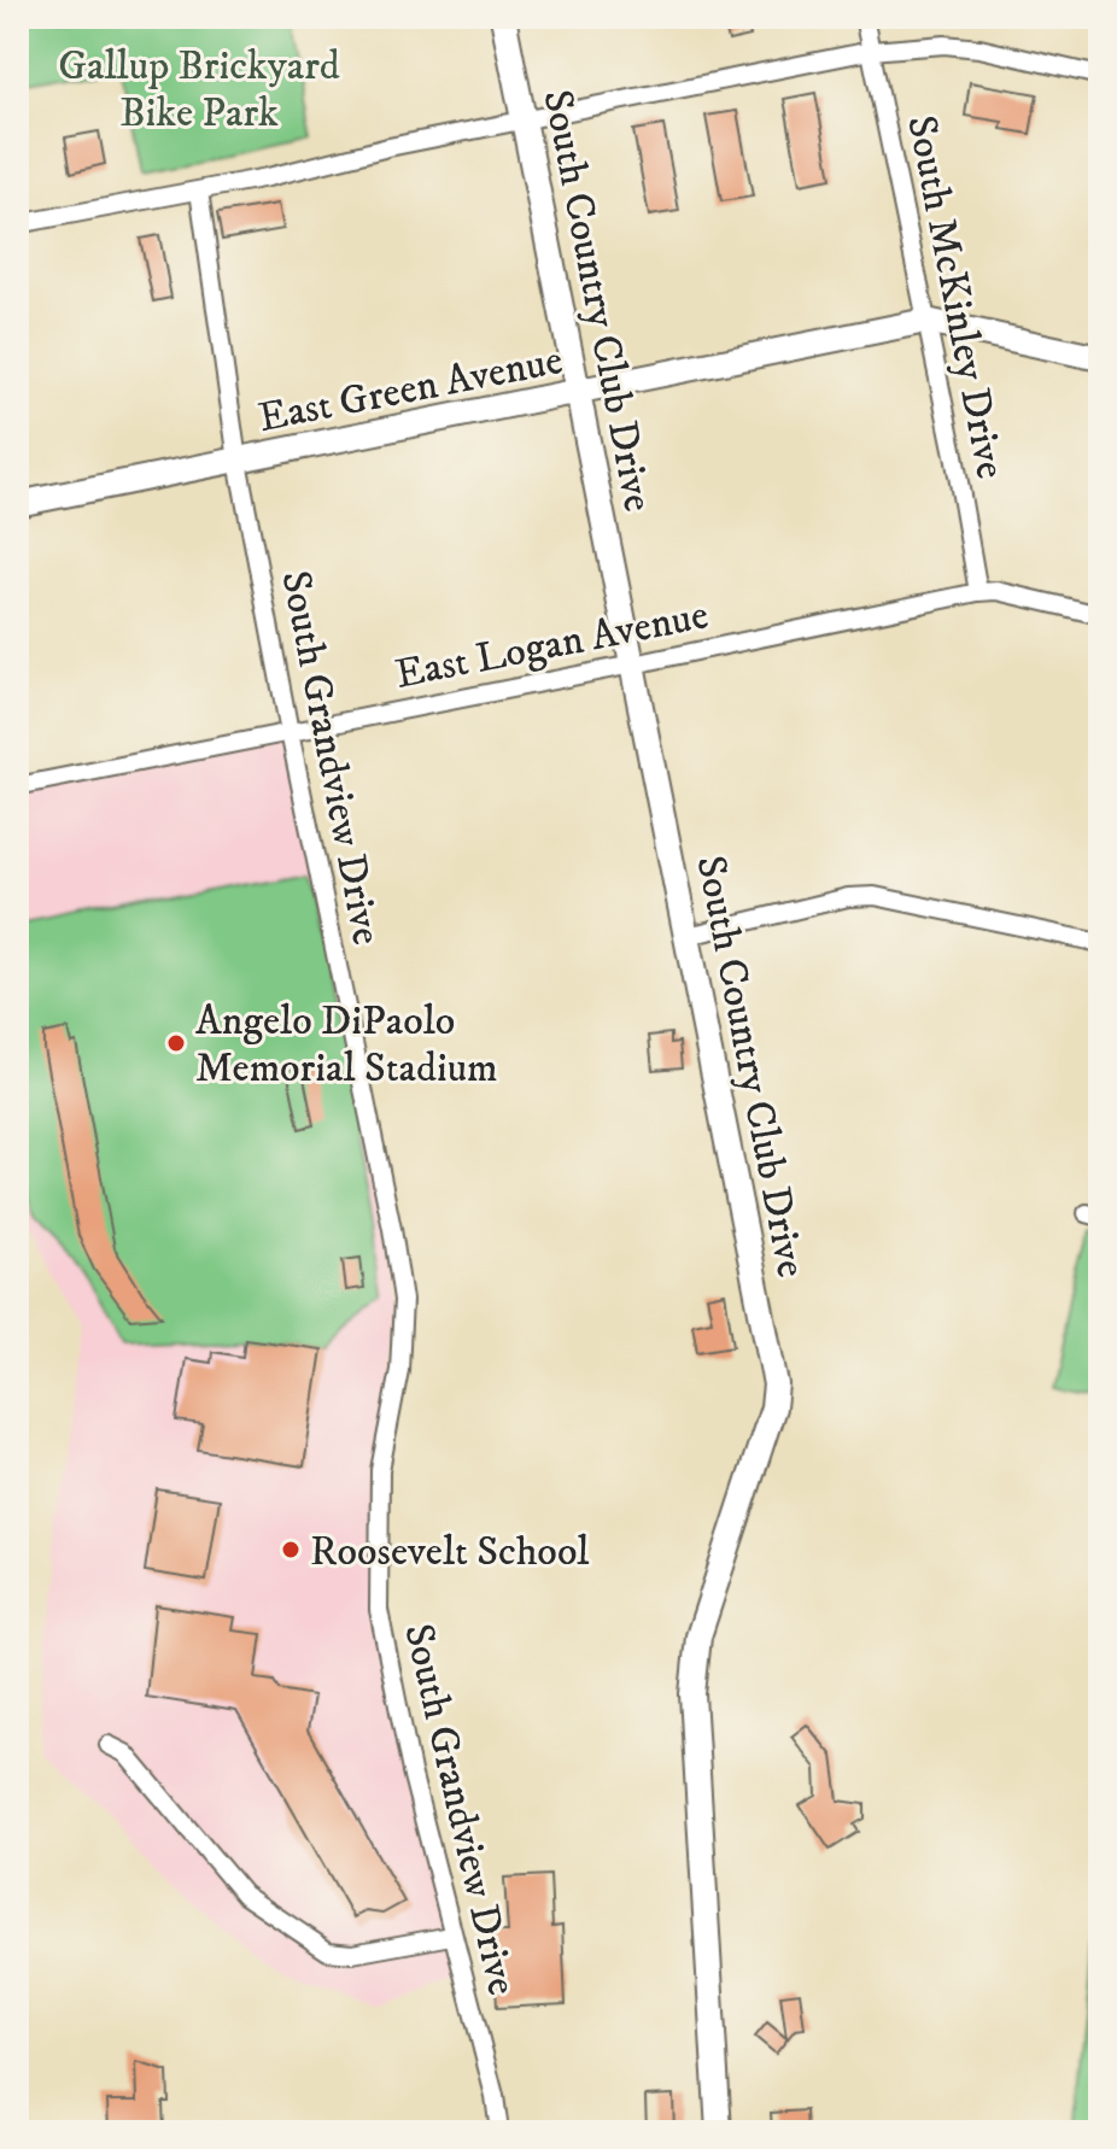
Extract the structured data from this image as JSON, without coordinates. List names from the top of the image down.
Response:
{
  "streets": {
    "main road": ["South Country Club Drive", "East Green Avenue"],
    "street": ["South McKinley Drive", "East Logan Avenue", "South Grandview Drive"]
  },
  "crossings": [
    ["South McKinley Drive", "East Green Avenue"],
    ["South McKinley Drive", "East Logan Avenue"],
    ["South Country Club Drive", "East Green Avenue"],
    ["South Country Club Drive", "East Logan Avenue"],
    ["East Green Avenue", "South Grandview Drive"],
    ["East Logan Avenue", "South Grandview Drive"]
  ],
  "parks": ["Gallup Brickyard Bike Park"],
  "places": ["Angelo DiPaolo Memorial Stadium", "Roosevelt School"]
}
